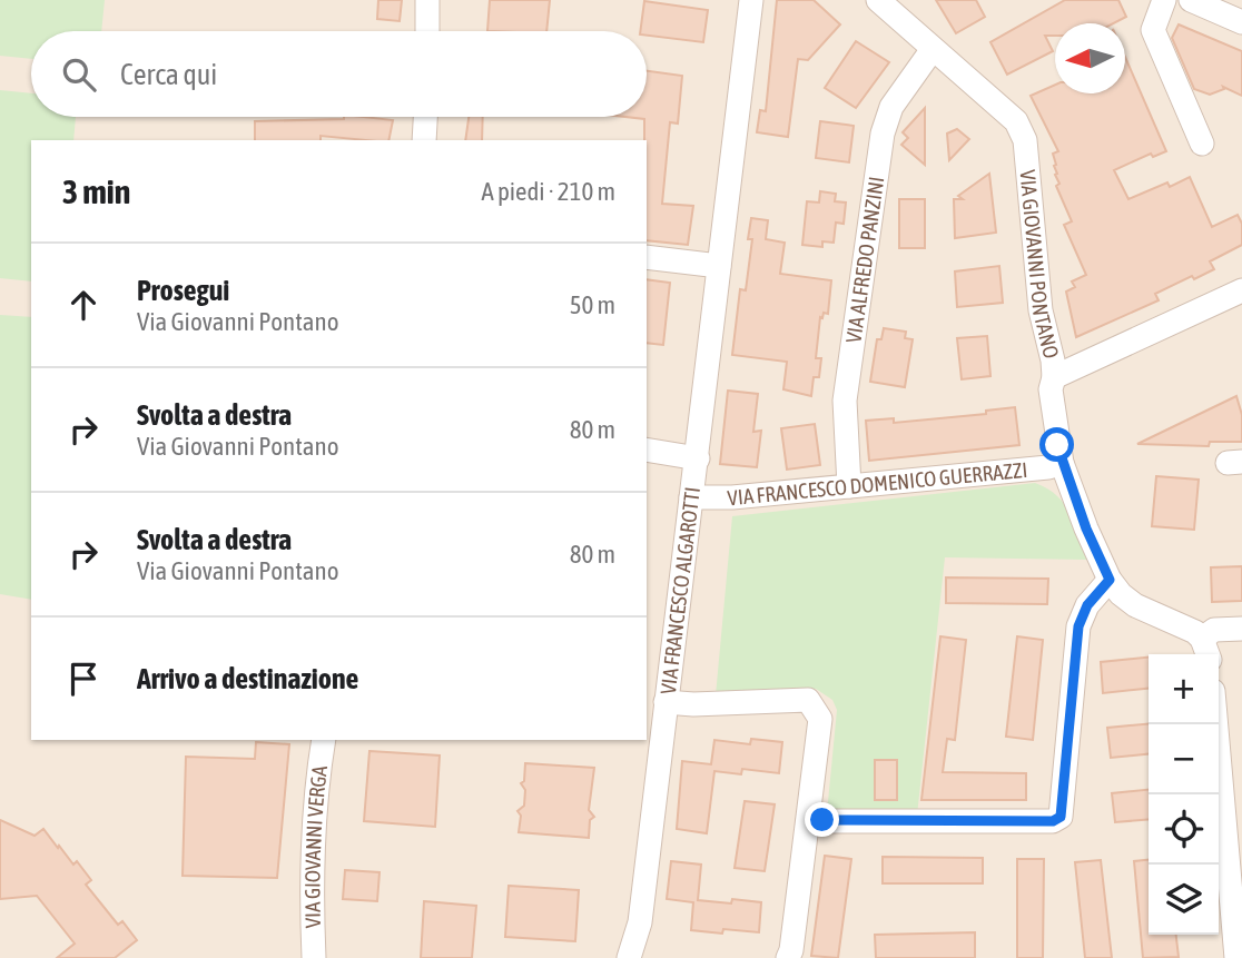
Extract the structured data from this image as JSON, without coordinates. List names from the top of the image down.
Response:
{
  "streets": {
    "street": [
      "VIA ALFREDO PANZINI",
      "VIA GIOVANNI PONTANO",
      "VIA FRANCESCO DOMENICO GUERRAZZI",
      "VIA FRANCESCO ALGAROTTI",
      "VIA GIOVANNI VERGA"
    ]
  },
  "crossings": [
    ["VIA ALFREDO PANZINI", "VIA GIOVANNI PONTANO"],
    ["VIA ALFREDO PANZINI", "VIA FRANCESCO DOMENICO GUERRAZZI"],
    ["VIA GIOVANNI PONTANO", "VIA FRANCESCO DOMENICO GUERRAZZI"],
    ["VIA FRANCESCO DOMENICO GUERRAZZI", "VIA FRANCESCO ALGAROTTI"]
  ],
  "north": "left",
  "page": {
    "search": "Cerca qui",
    "heading": ["3 min", "A piedi · 210 m"],
    "list": [
      ["Prosegui", "Via Giovanni Pontano", "50 m"],
      ["Svolta a destra", "Via Giovanni Pontano", "80 m"],
      ["Svolta a destra", "Via Giovanni Pontano", "80 m"],
      "Arrivo a destinazione"
    ],
    "map_buttons": ["+", "−"]
  }
}
